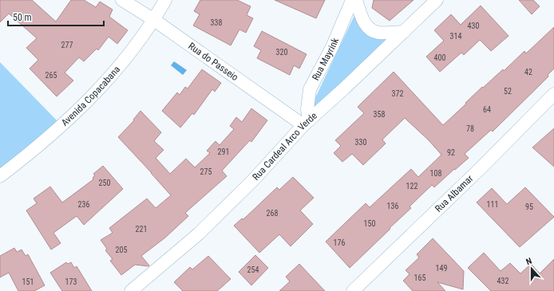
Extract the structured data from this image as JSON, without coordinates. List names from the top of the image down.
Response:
{
  "streets": {
    "street": [
      "Rua Mayrink",
      "Rua do Passeio",
      "Avenida Copacabana",
      "Rua Cardeal Arco Verde",
      "Rua Albamar"
    ]
  },
  "crossings": [
    ["Rua Mayrink", "Rua do Passeio"],
    ["Rua Mayrink", "Rua Cardeal Arco Verde"],
    ["Rua do Passeio", "Avenida Copacabana"],
    ["Rua do Passeio", "Rua Cardeal Arco Verde"]
  ],
  "house_numbers": [
    "338",
    "430",
    "314",
    "277",
    "320",
    "400",
    "42",
    "265",
    "52",
    "372",
    "64",
    "358",
    "78",
    "330",
    "291",
    "92",
    "275",
    "108",
    "250",
    "122",
    "236",
    "111",
    "136",
    "95",
    "268",
    "150",
    "221",
    "176",
    "205",
    "149",
    "254",
    "165",
    "432",
    "151",
    "173"
  ],
  "scale_bar": "50 m",
  "north": "top"
}
